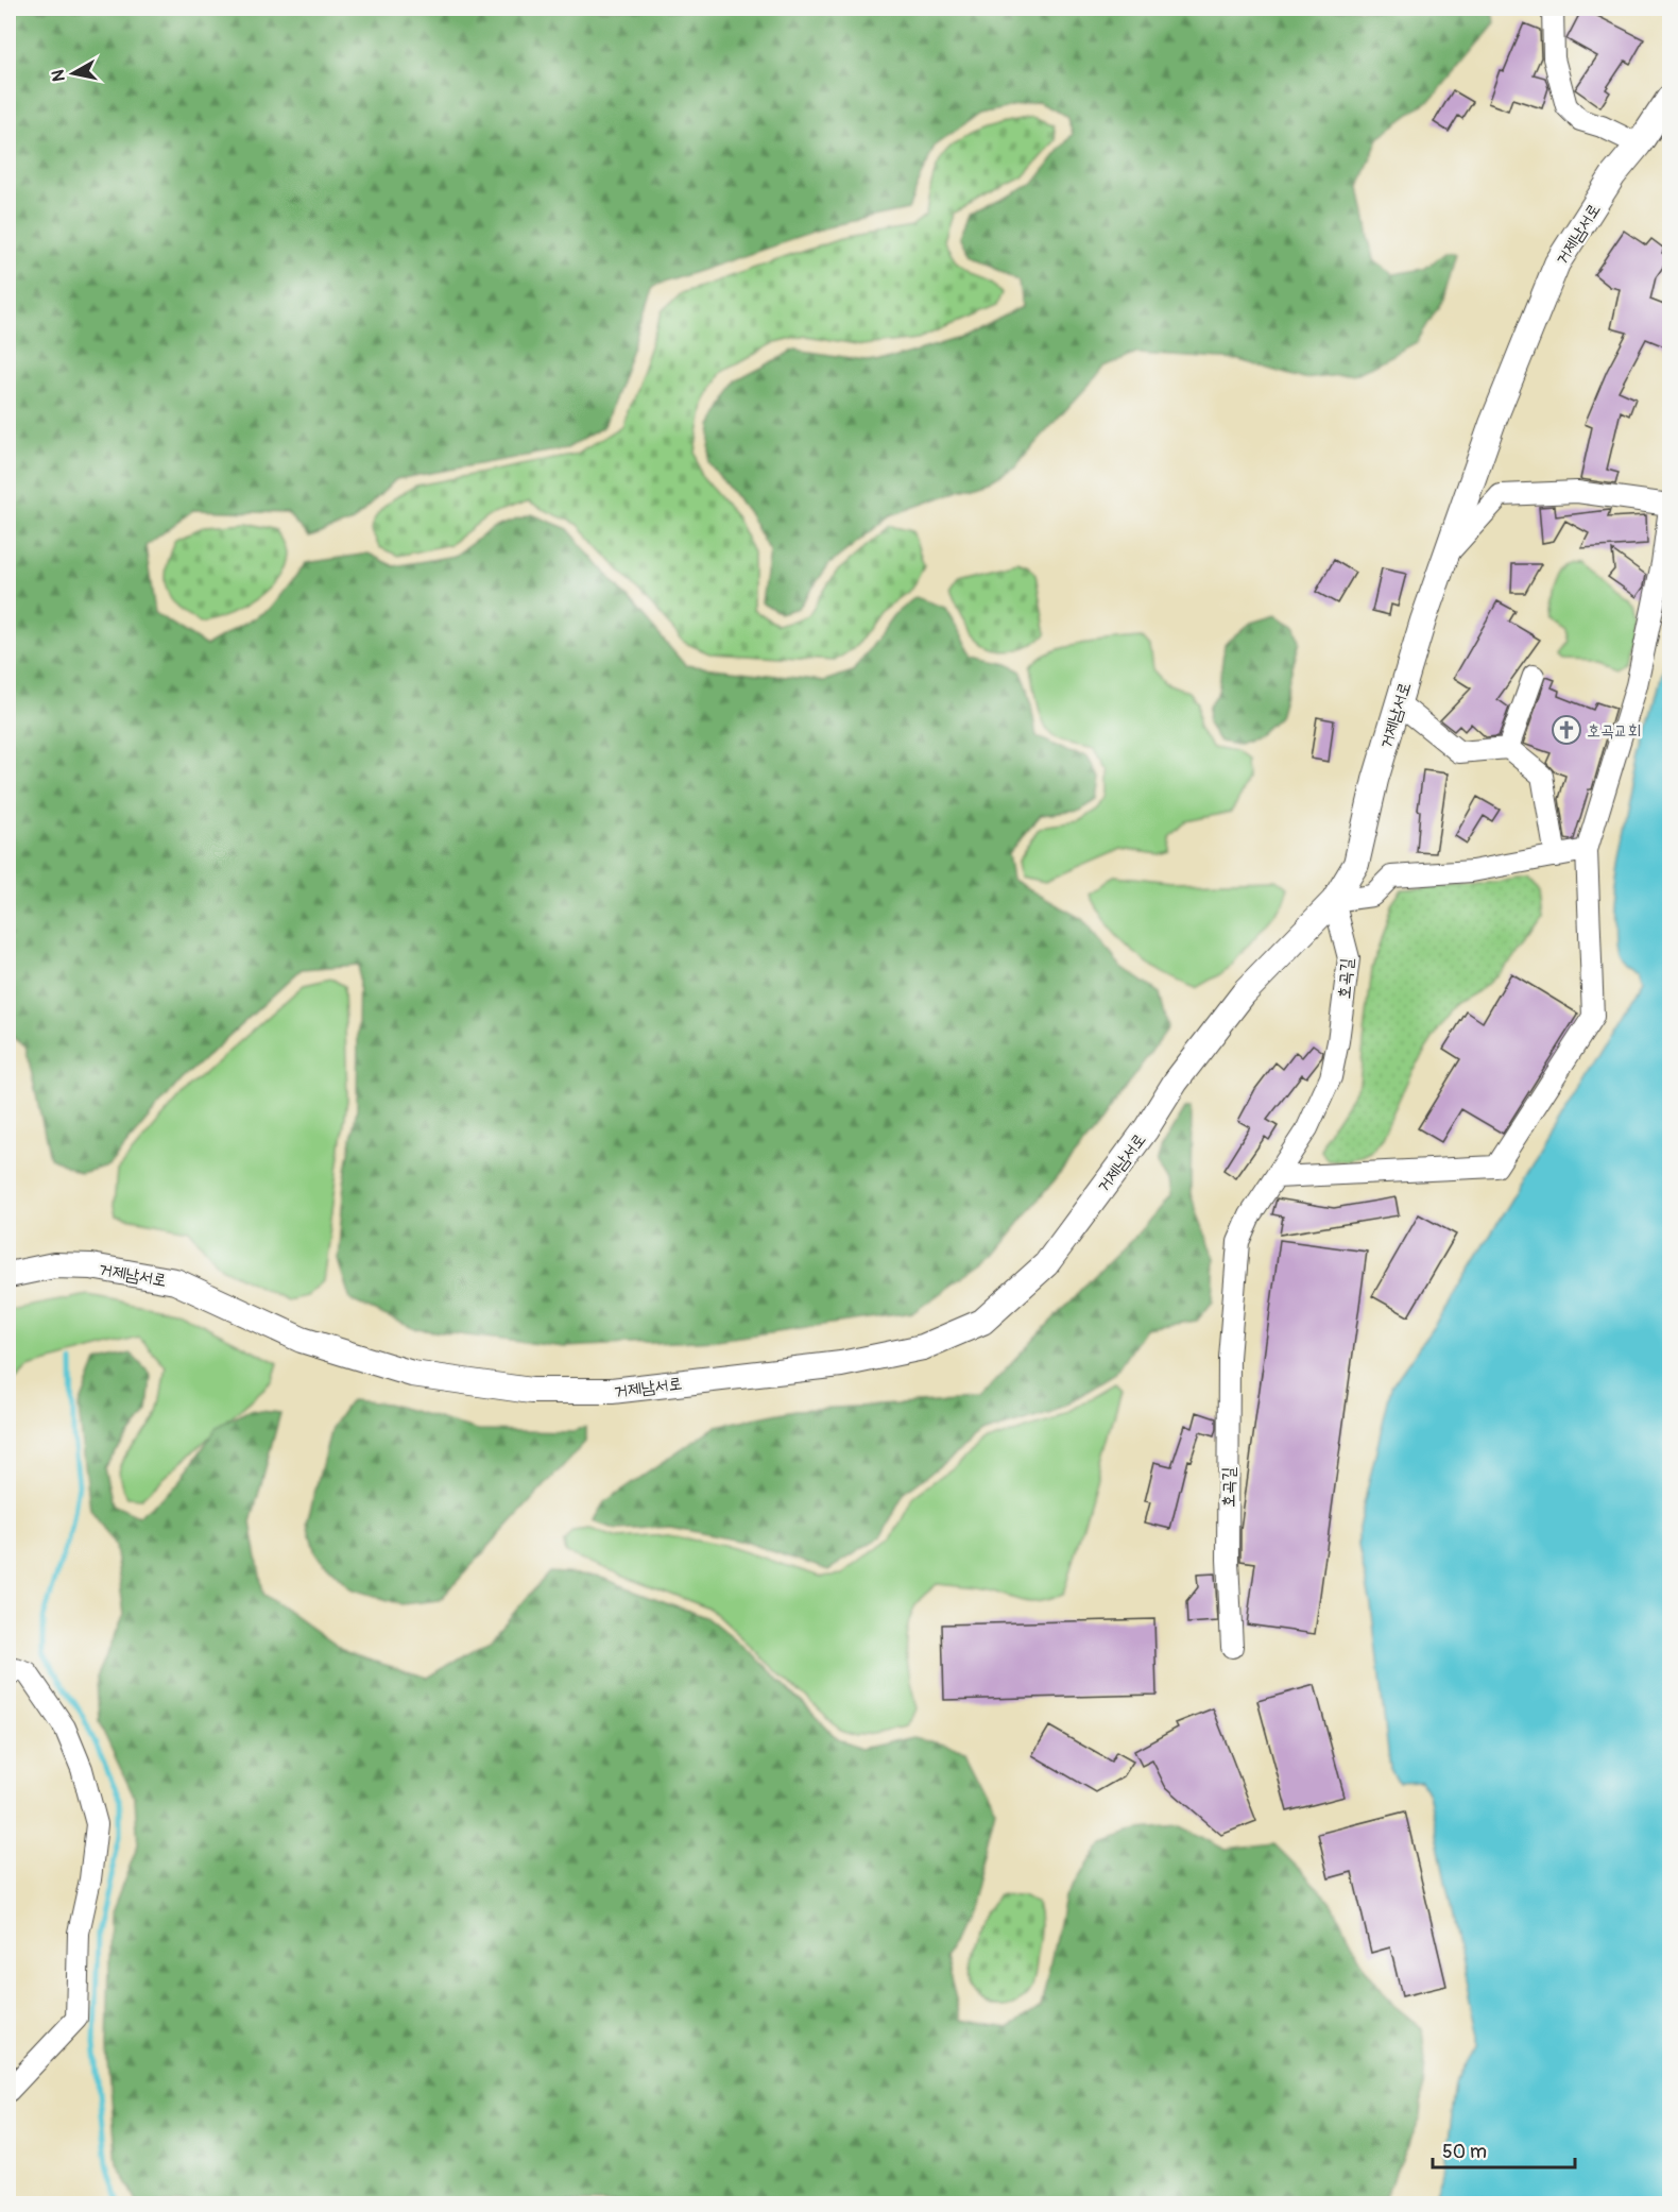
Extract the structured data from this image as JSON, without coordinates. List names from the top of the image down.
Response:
{
  "streets": {
    "main road": ["거제남서로"],
    "street": ["호곡길"]
  },
  "crossings": [
    ["거제남서로", "호곡길"]
  ],
  "places": {
    "church": ["호곡교회"]
  },
  "scale_bar": "50 m",
  "north": "left"
}
